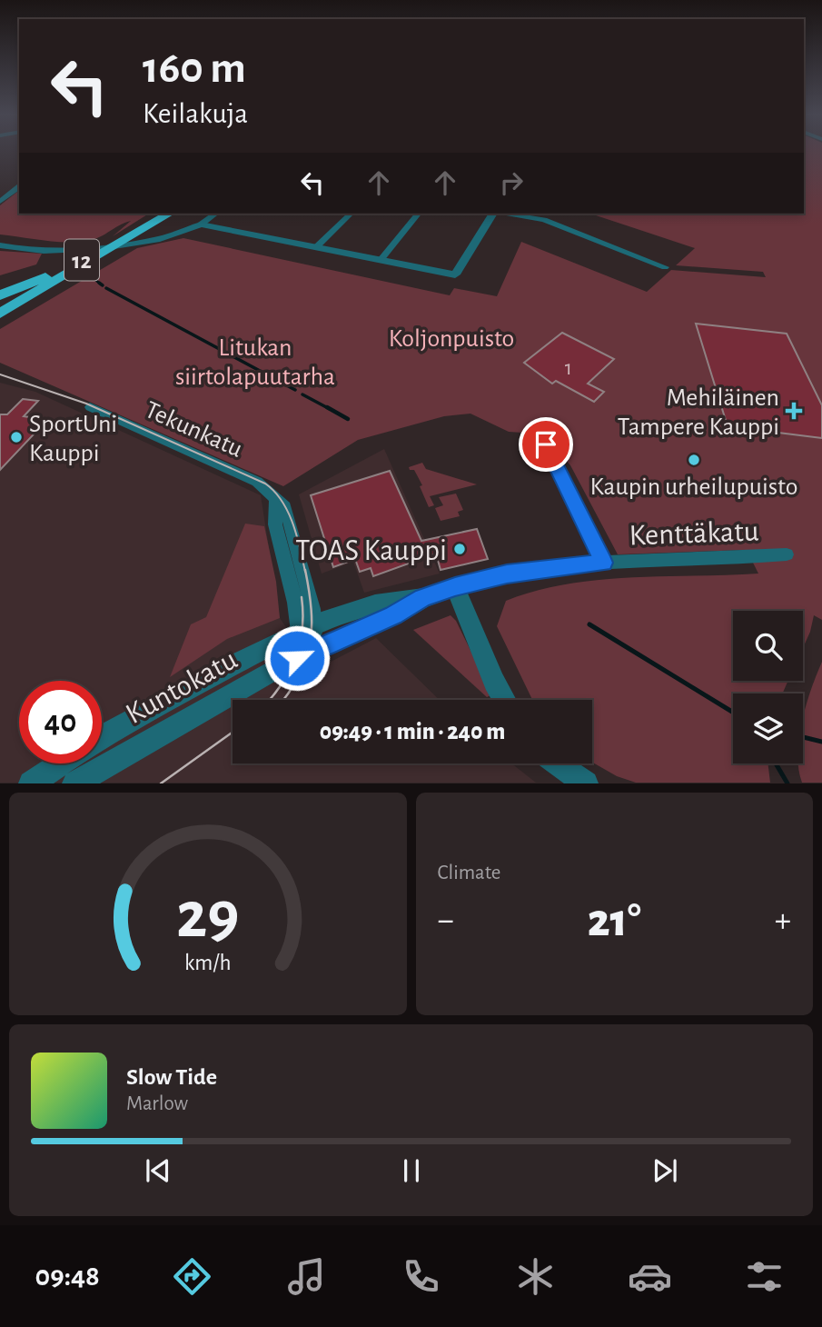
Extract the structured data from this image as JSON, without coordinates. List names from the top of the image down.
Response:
{
  "streets": {
    "highway": ["12"],
    "street": ["Tekunkatu", "Kenttäkatu", "Kuntokatu"]
  },
  "crossings": [
    ["Tekunkatu", "Kuntokatu"],
    ["Kenttäkatu", "Kuntokatu"]
  ],
  "parks": ["Koljonpuisto", "Litukan siirtolapuutarha"],
  "places": {
    "health": ["Mehiläinen Tampere Kauppi"],
    "other": ["SportUni Kauppi", "Kaupin urheilupuisto", "TOAS Kauppi"]
  },
  "house_numbers": ["1"],
  "page": {
    "turn": ["160 m", "Keilakuja"],
    "limit": "40",
    "trip": "09:49 · 1 min · 240 m",
    "tile": "Climate",
    "heat": ["−", "21°", "+"],
    "song": ["Slow Tide", "Marlow"],
    "tabs": "09:48",
    "gauge": ["29", "km/h"]
  }
}
